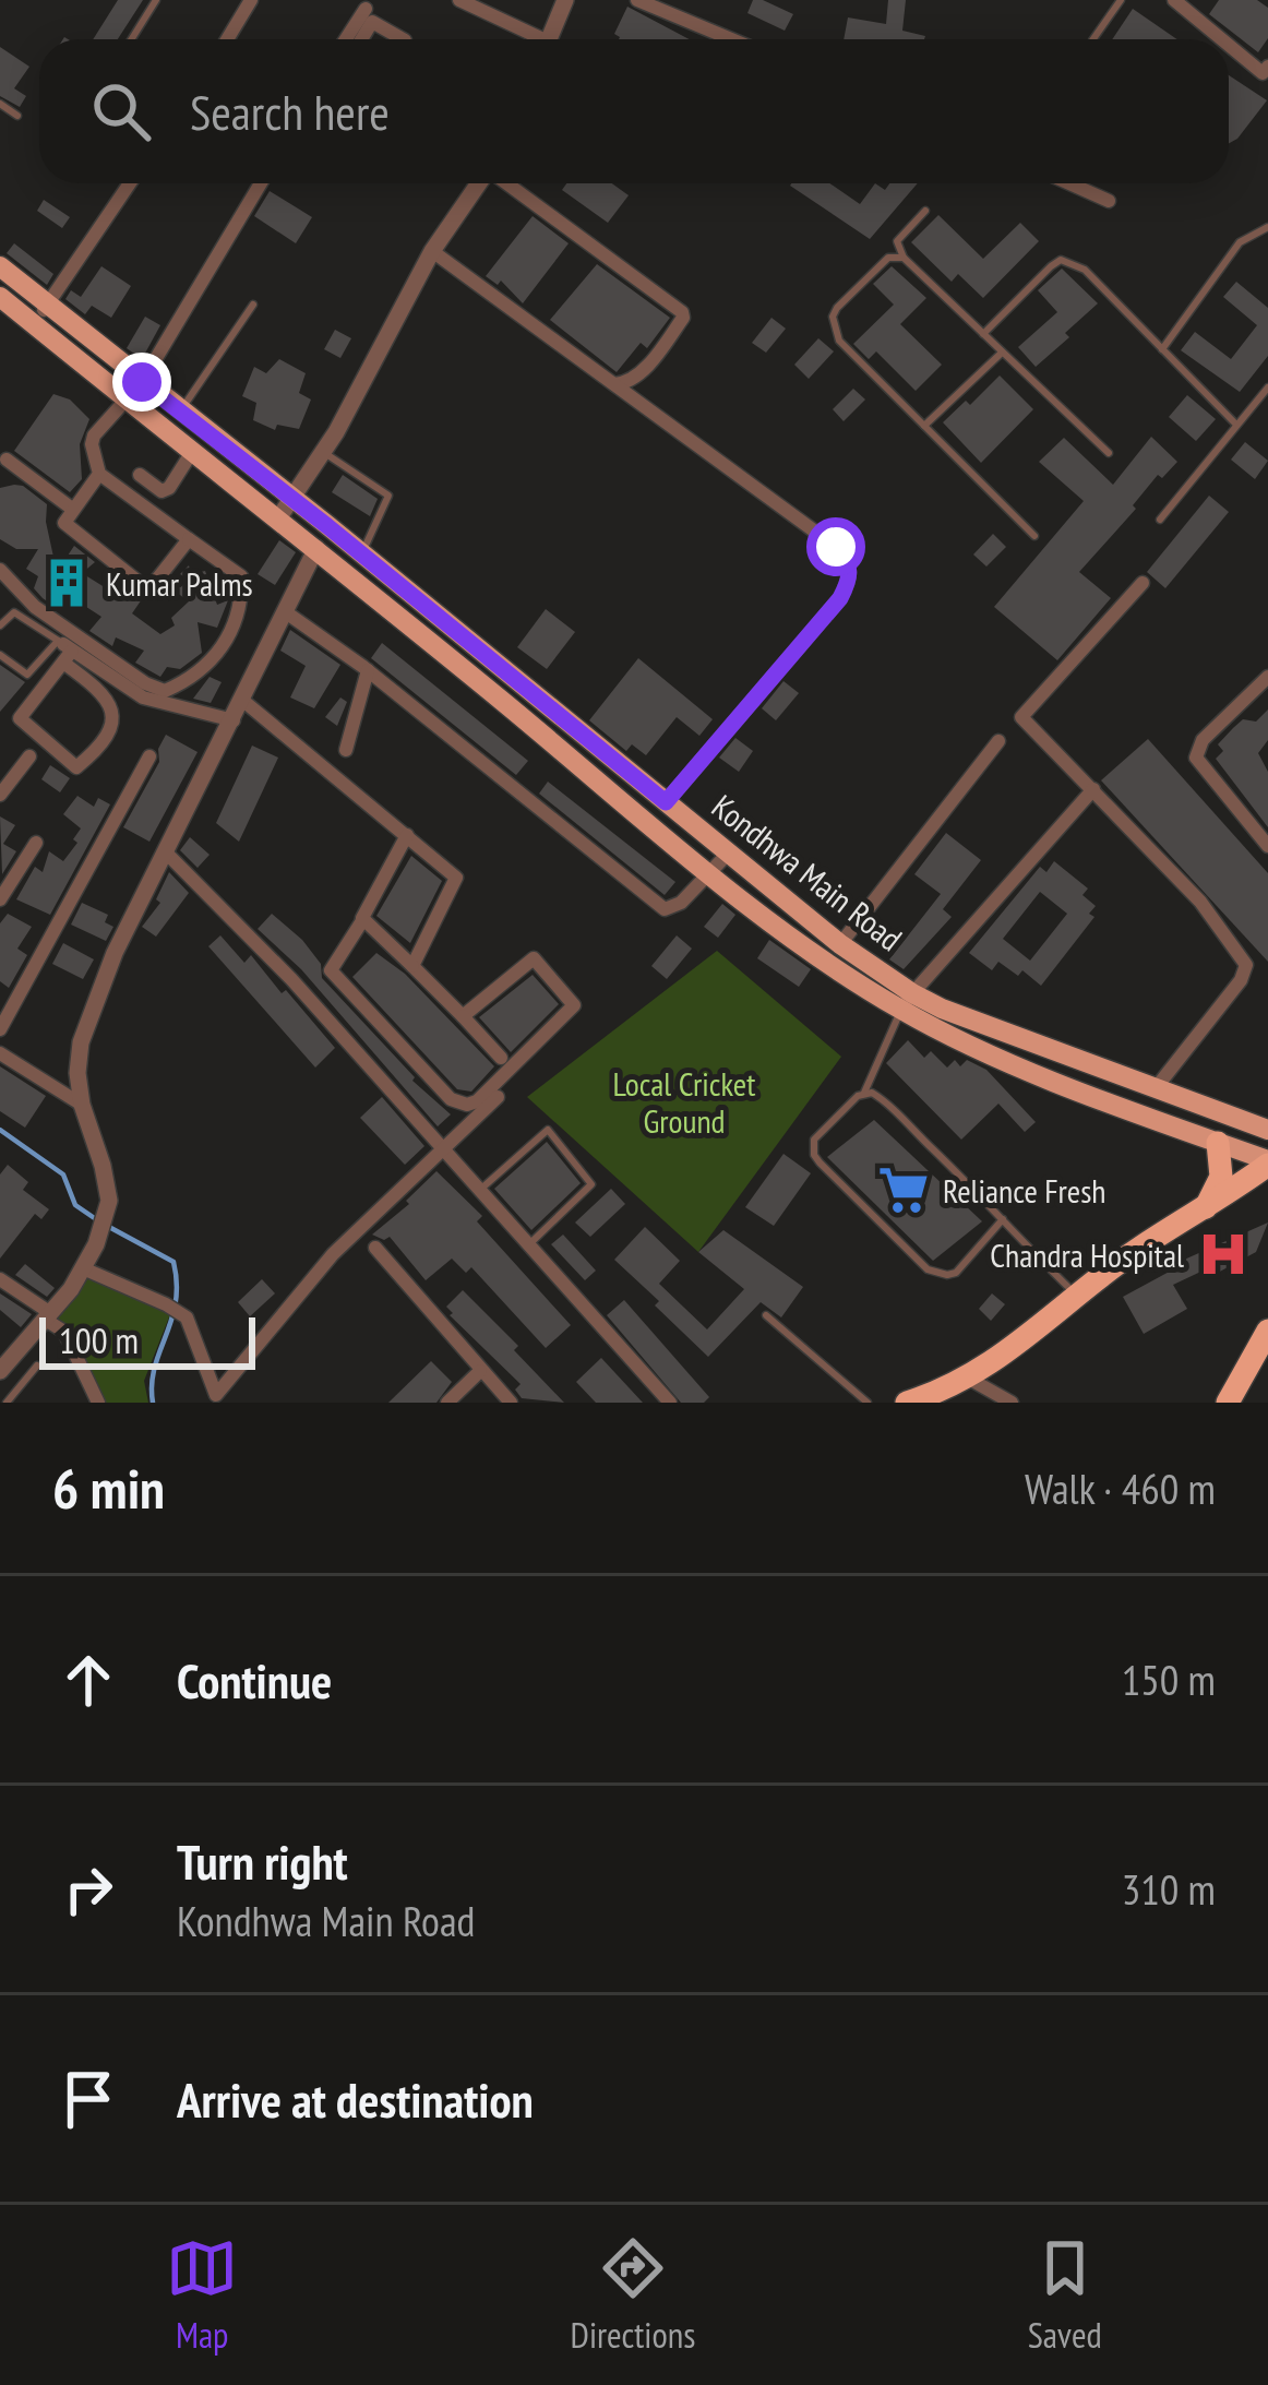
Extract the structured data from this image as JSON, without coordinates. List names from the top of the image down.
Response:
{
  "streets": {
    "main road": ["Kondhwa Main Road"]
  },
  "parks": ["Local Cricket Ground"],
  "places": {
    "building": ["Kumar Palms"],
    "supermarket": ["Reliance Fresh"],
    "hospital": ["Chandra Hospital"]
  },
  "scale_bar": "100 m",
  "page": {
    "search": "Search here",
    "scale": "100 m",
    "heading": ["6 min", "Walk · 460 m"],
    "list": [
      ["Continue", "150 m"],
      ["Turn right", "Kondhwa Main Road", "310 m"],
      "Arrive at destination"
    ],
    "nav": ["Map", "Directions", "Saved"]
  }
}
